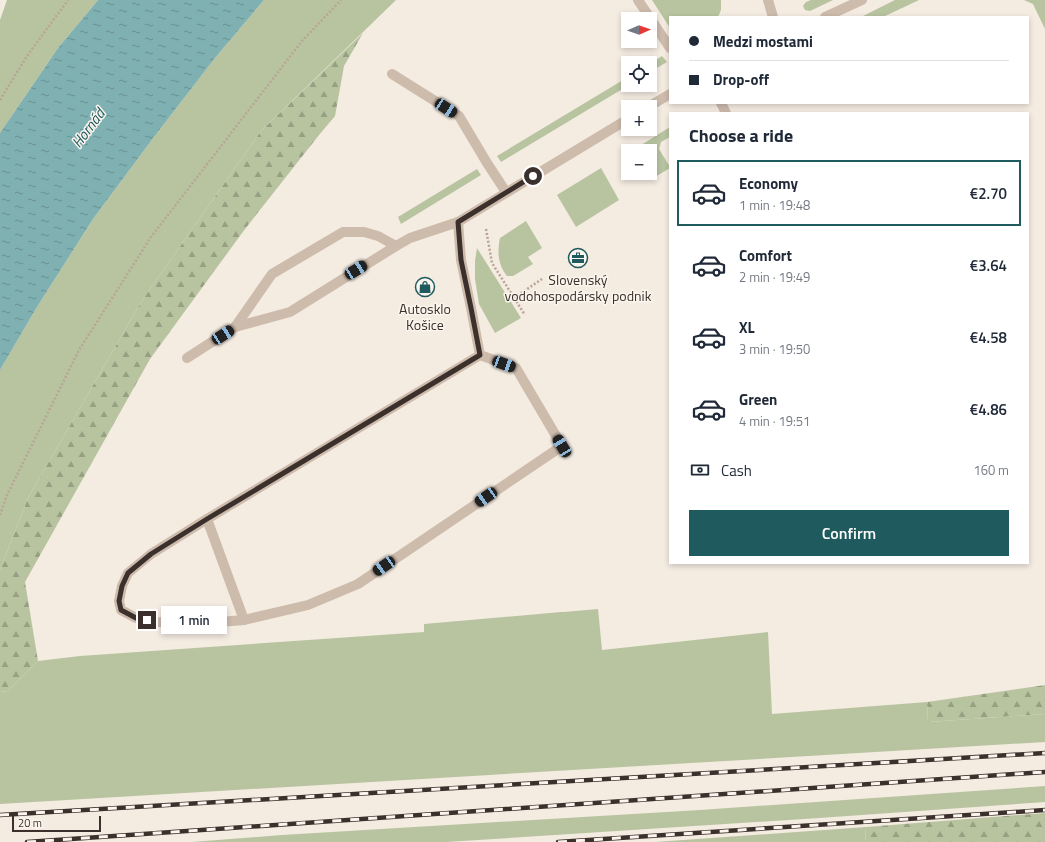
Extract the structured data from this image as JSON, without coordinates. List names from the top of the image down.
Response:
{
  "water": ["Hornád"],
  "places": {
    "office": ["Slovenský vodohospodársky podnik"],
    "shop": ["Autosklo Košice"]
  },
  "scale_bar": "20 m",
  "north": "right",
  "page": {
    "map_buttons": ["+", "−"],
    "banner": ["Medzi mostami", "Drop-off"],
    "heading": "Choose a ride",
    "list": [
      {
        "name": "Economy",
        "note": "1 min · 19:48",
        "value": "€2.70"
      },
      {
        "name": "Comfort",
        "note": "2 min · 19:49",
        "value": "€3.64"
      },
      {
        "name": "XL",
        "note": "3 min · 19:50",
        "value": "€4.58"
      },
      {
        "name": "Green",
        "note": "4 min · 19:51",
        "value": "€4.86"
      }
    ],
    "pay": ["Cash", "160 m"],
    "buttons": "Confirm",
    "bubble": "1 min",
    "scale": "20 m"
  }
}
